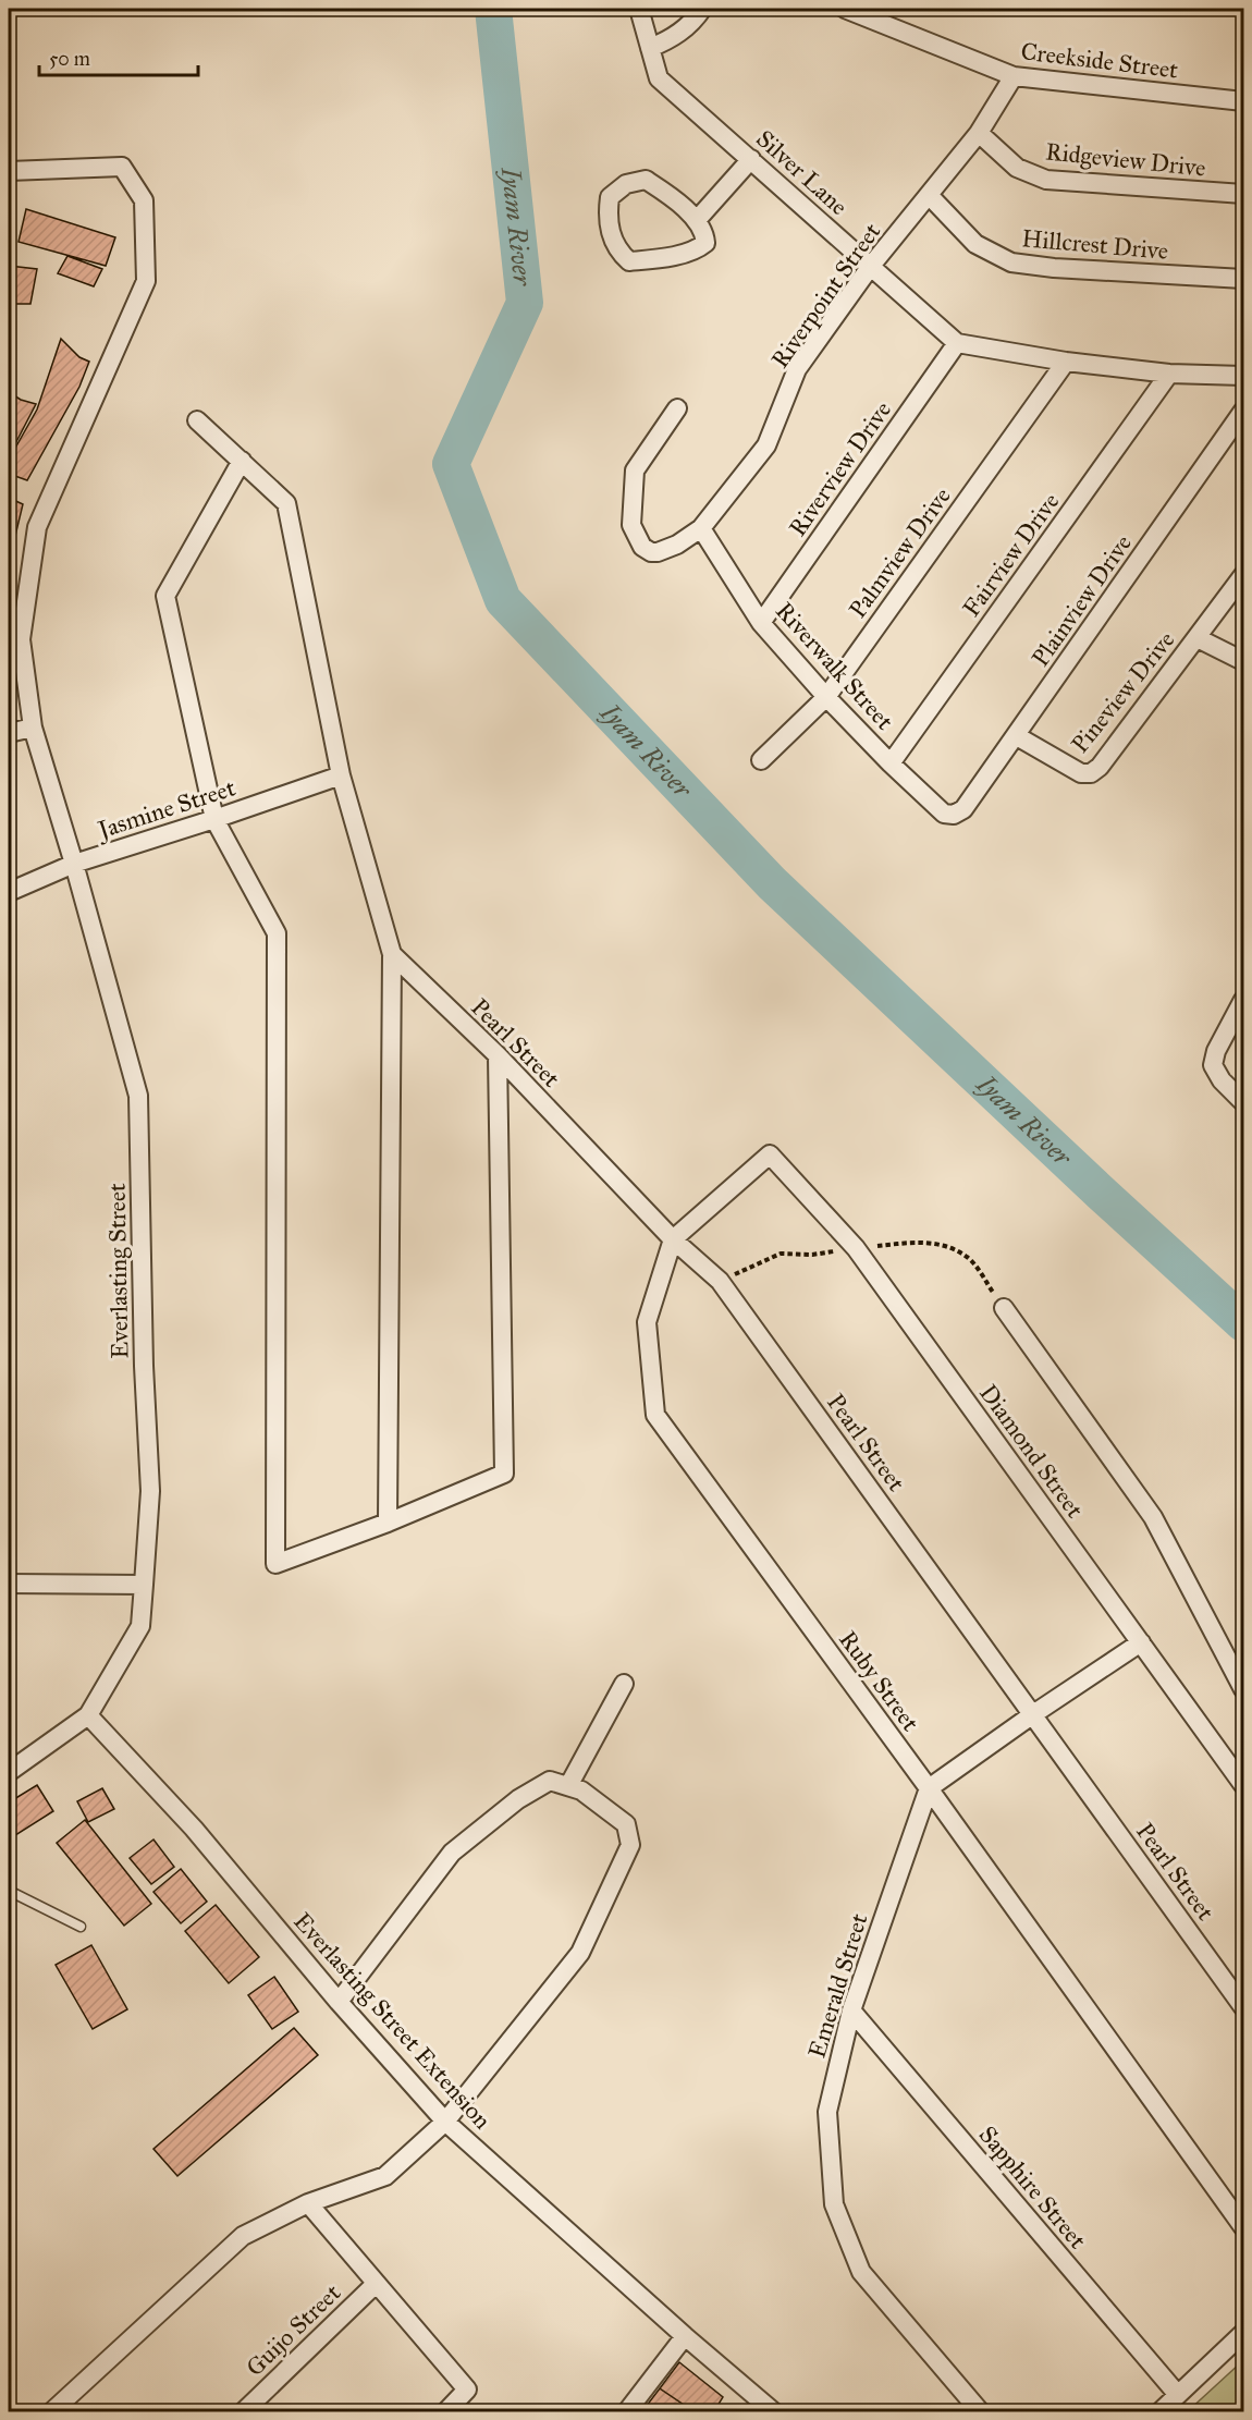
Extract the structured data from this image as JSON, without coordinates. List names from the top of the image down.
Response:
{
  "streets": {
    "street": [
      "Creekside Street",
      "Ridgeview Drive",
      "Silver Lane",
      "Hillcrest Drive",
      "Riverpoint Street",
      "Riverview Drive",
      "Palmview Drive",
      "Fairview Drive",
      "Plainview Drive",
      "Riverwalk Street",
      "Pineview Drive",
      "Jasmine Street",
      "Pearl Street",
      "Everlasting Street",
      "Diamond Street",
      "Ruby Street",
      "Emerald Street",
      "Everlasting Street Extension",
      "Sapphire Street",
      "Guijo Street"
    ]
  },
  "crossings": [
    ["Creekside Street", "Riverpoint Street"],
    ["Ridgeview Drive", "Riverpoint Street"],
    ["Silver Lane", "Riverpoint Street"],
    ["Silver Lane", "Riverview Drive"],
    ["Hillcrest Drive", "Riverpoint Street"],
    ["Riverpoint Street", "Riverwalk Street"],
    ["Riverview Drive", "Riverwalk Street"],
    ["Palmview Drive", "Riverwalk Street"],
    ["Fairview Drive", "Riverwalk Street"],
    ["Plainview Drive", "Riverwalk Street"],
    ["Plainview Drive", "Pineview Drive"],
    ["Jasmine Street", "Everlasting Street"],
    ["Pearl Street", "Diamond Street"],
    ["Pearl Street", "Ruby Street"],
    ["Everlasting Street", "Everlasting Street Extension"],
    ["Diamond Street", "Ruby Street"],
    ["Ruby Street", "Emerald Street"],
    ["Emerald Street", "Sapphire Street"]
  ],
  "water": ["Iyam River"],
  "scale_bar": "50 m"
}
